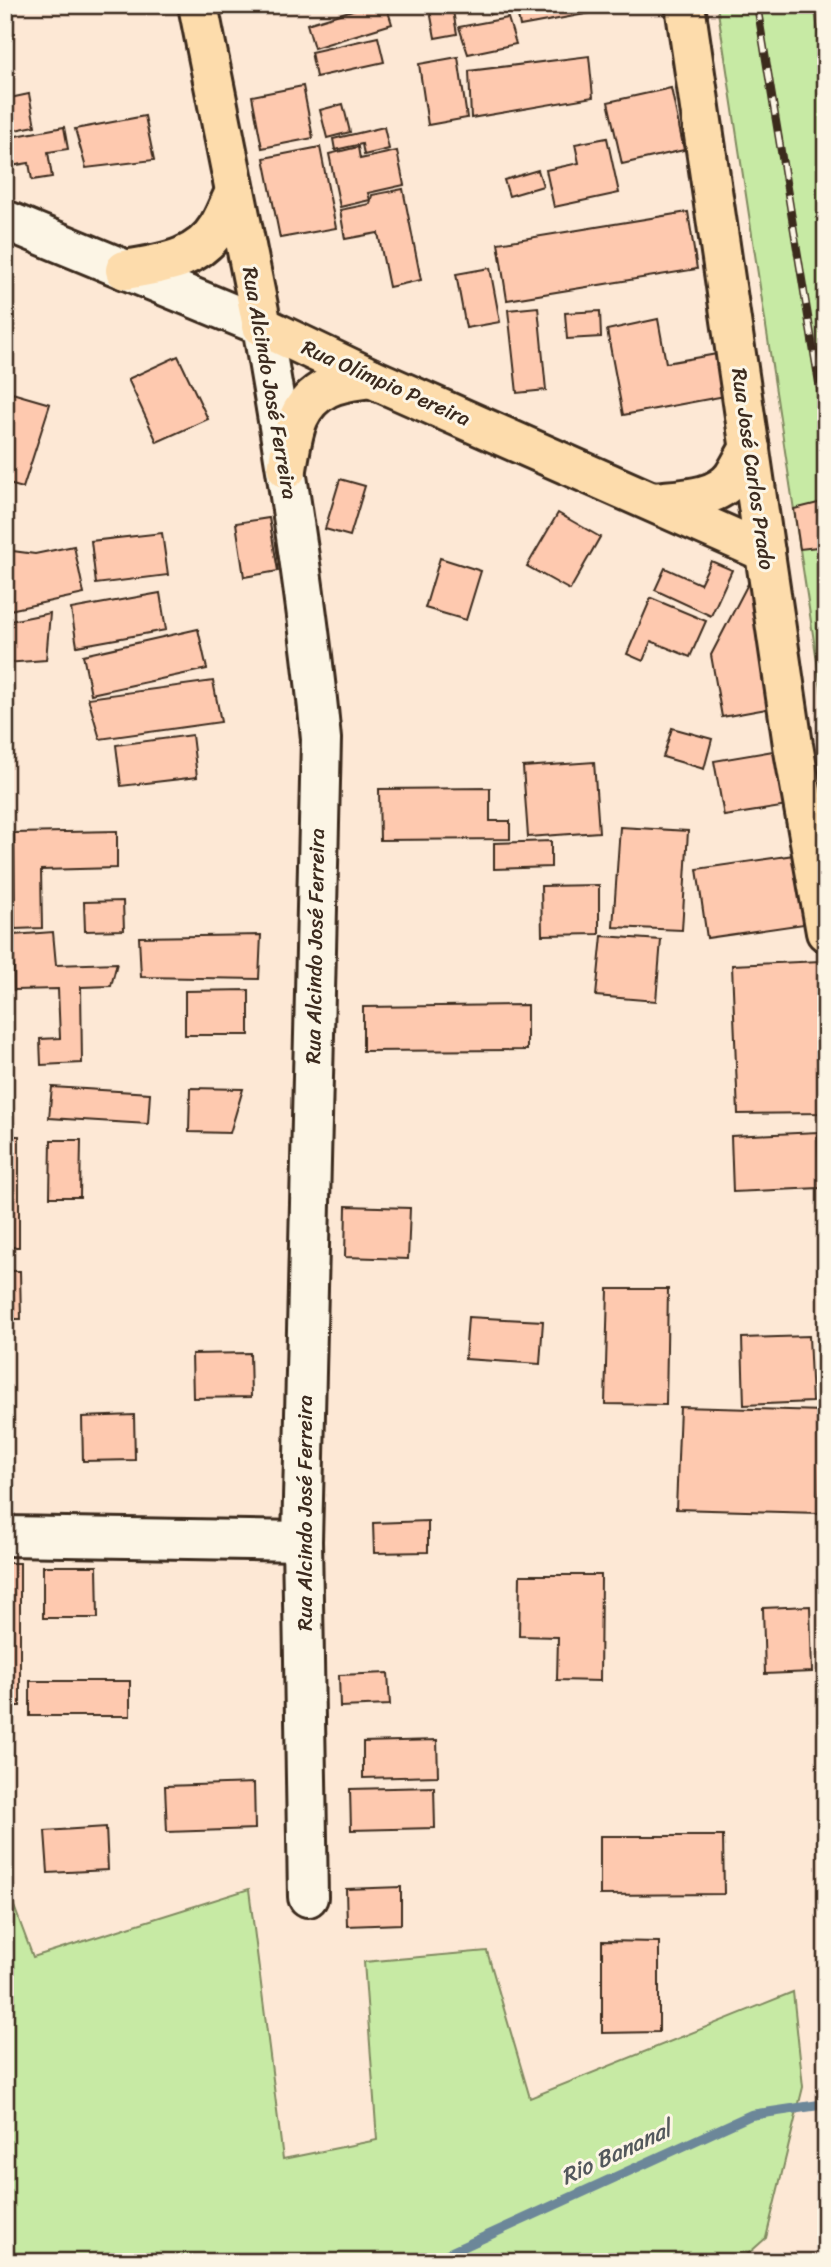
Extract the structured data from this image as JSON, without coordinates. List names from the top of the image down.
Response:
{
  "streets": {
    "main road": ["Rua Alcindo José Ferreira", "Rua Olímpio Pereira", "Rua José Carlos Prado"]
  },
  "crossings": [
    ["Rua Alcindo José Ferreira", "Rua Olímpio Pereira"],
    ["Rua Olímpio Pereira", "Rua José Carlos Prado"]
  ],
  "water": ["Rio Bananal"]
}
